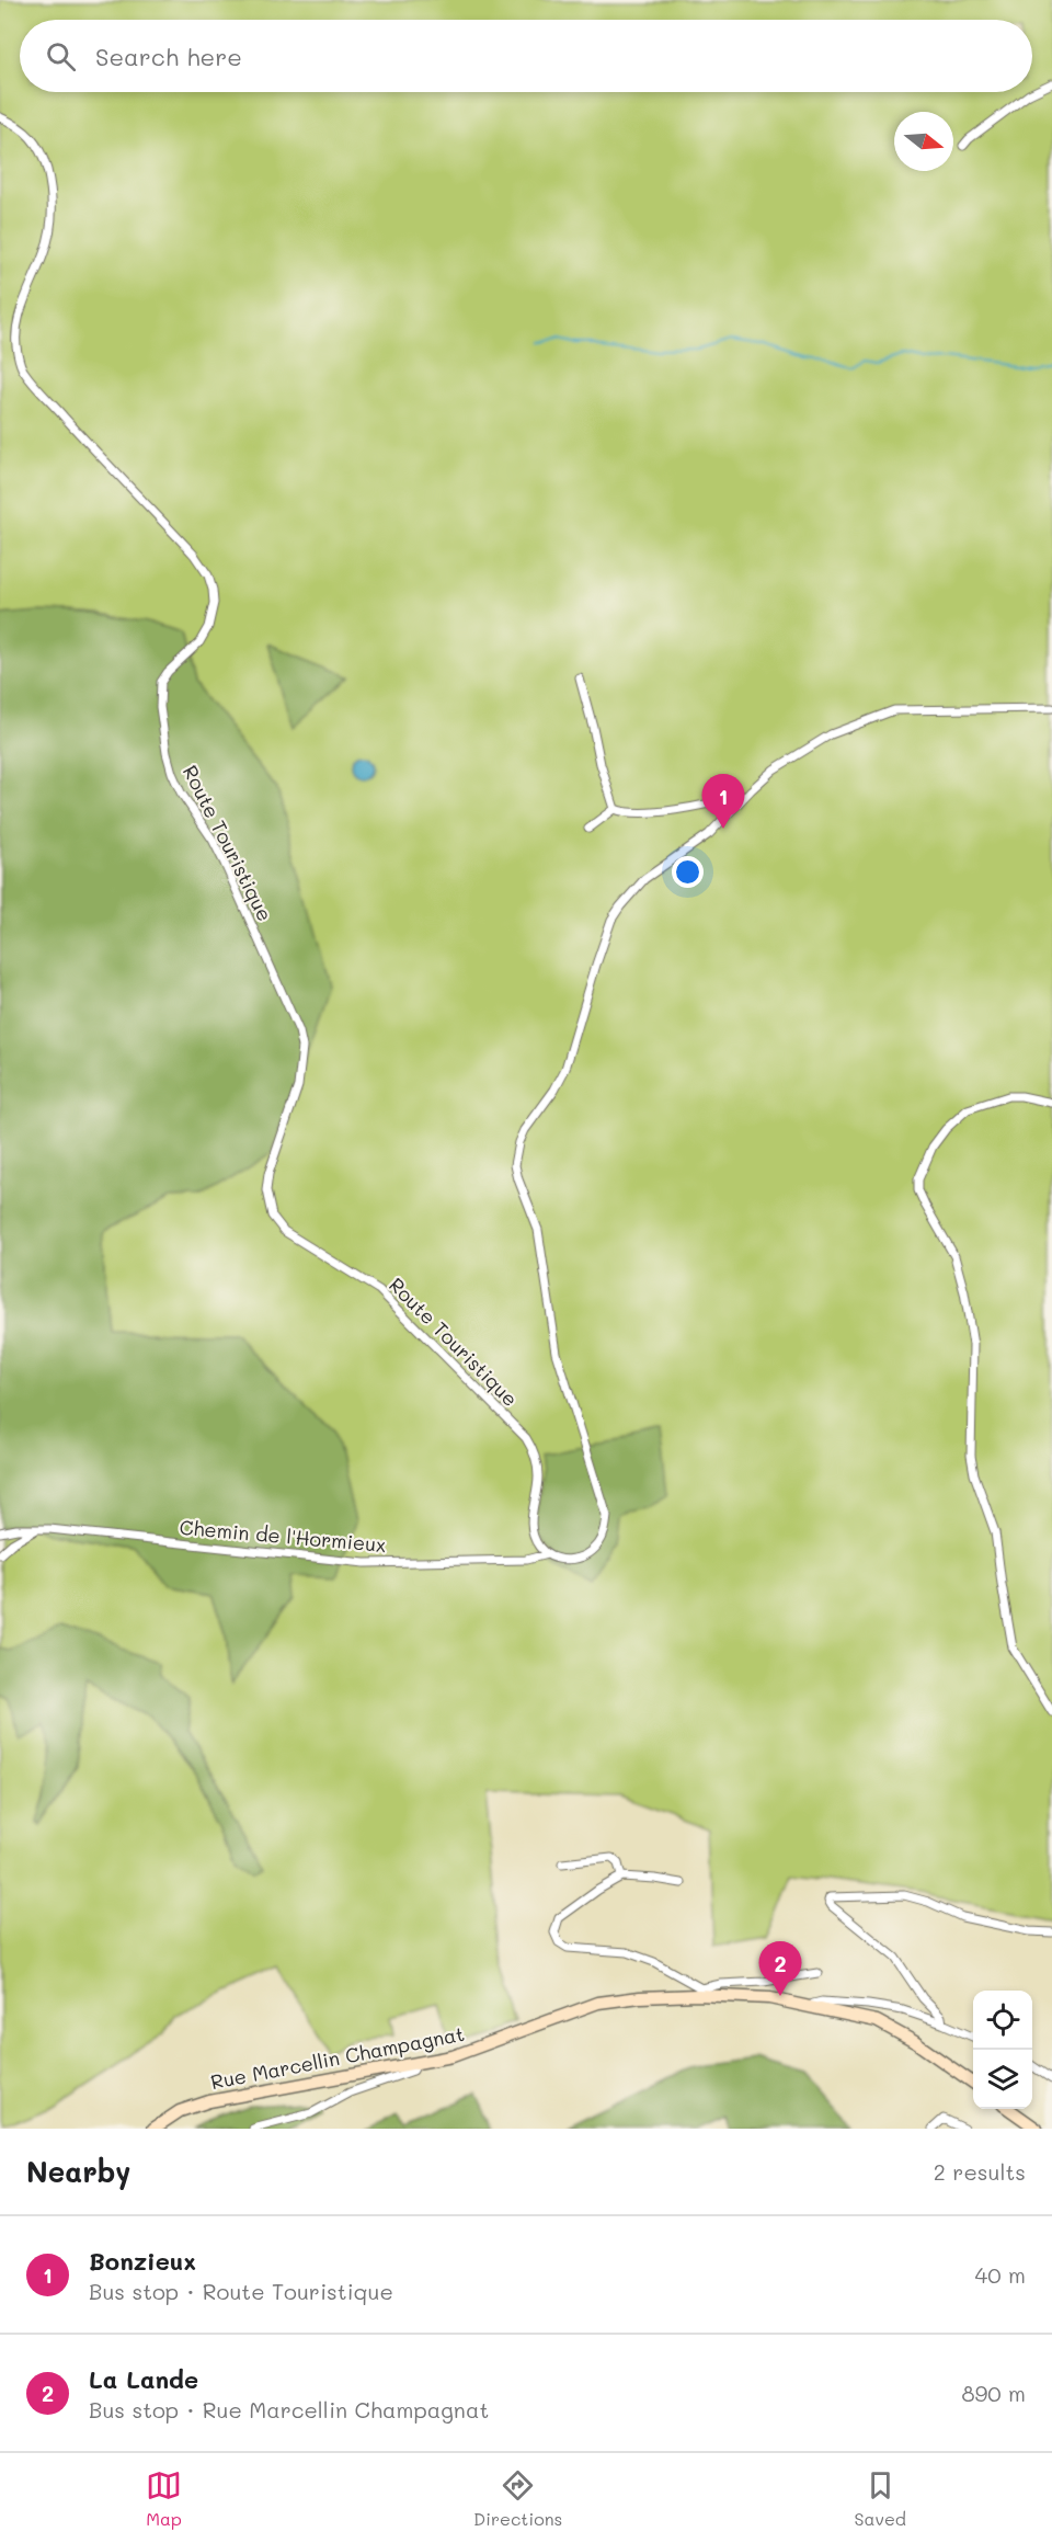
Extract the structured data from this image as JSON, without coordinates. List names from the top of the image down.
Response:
{
  "streets": {
    "main road": ["Rue Marcellin Champagnat"],
    "street": ["Route Touristique", "Chemin de l'Hormieux"]
  },
  "crossings": [
    ["Route Touristique", "Chemin de l'Hormieux"]
  ],
  "north": "right",
  "page": {
    "search": "Search here",
    "pins": ["1", "2"],
    "heading": ["Nearby", "2 results"],
    "list": [
      {
        "mark": "1",
        "name": "Bonzieux",
        "note": "Bus stop · Route Touristique",
        "value": "40 m"
      },
      {
        "mark": "2",
        "name": "La Lande",
        "note": "Bus stop · Rue Marcellin Champagnat",
        "value": "890 m"
      }
    ],
    "nav": ["Map", "Directions", "Saved"]
  }
}
